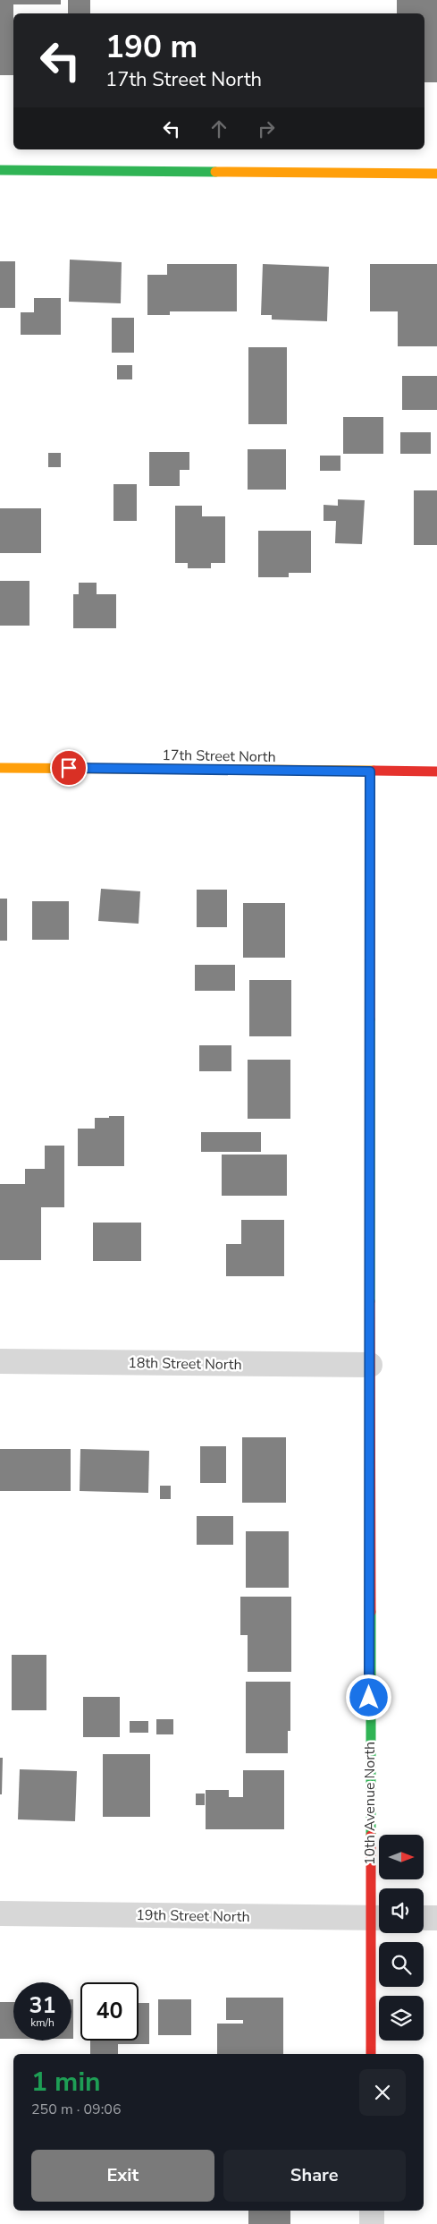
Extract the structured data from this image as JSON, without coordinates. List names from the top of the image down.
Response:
{
  "streets": {
    "street": [
      "17th Street North",
      "18th Street North",
      "10th Avenue North",
      "19th Street North"
    ]
  },
  "crossings": [
    ["17th Street North", "10th Avenue North"],
    ["18th Street North", "10th Avenue North"],
    ["10th Avenue North", "19th Street North"]
  ],
  "north": "right",
  "page": {
    "turn": ["190 m", "17th Street North"],
    "speed": "31 km/h",
    "limit": "40",
    "heading": ["1 min", "250 m · 09:06"],
    "buttons": ["Exit", "Share"]
  }
}
